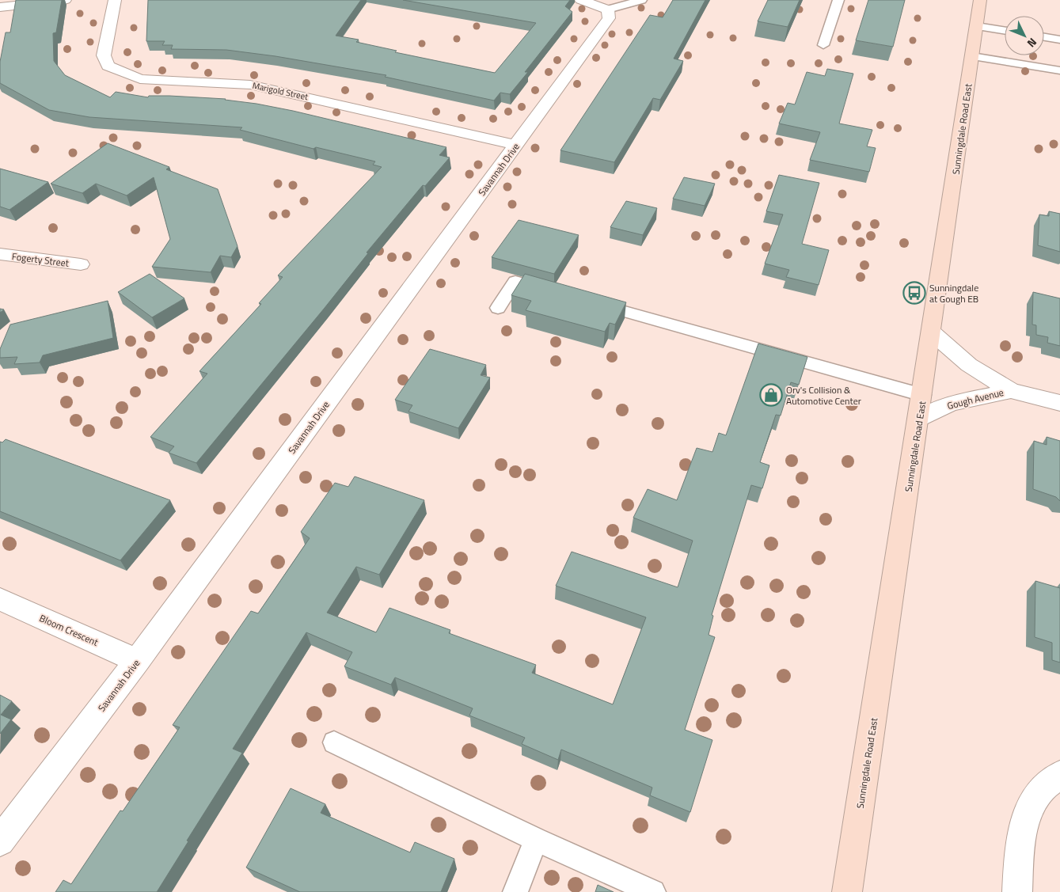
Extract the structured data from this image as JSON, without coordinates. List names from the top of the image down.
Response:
{
  "streets": {
    "main road": ["Sunningdale Road East"],
    "street": [
      "Marigold Street",
      "Savannah Drive",
      "Fogerty Street",
      "Gough Avenue",
      "Bloom Crescent"
    ]
  },
  "crossings": [
    ["Marigold Street", "Savannah Drive"],
    ["Sunningdale Road East", "Gough Avenue"],
    ["Savannah Drive", "Bloom Crescent"]
  ],
  "places": {
    "bus stop": ["Sunningdale at Gough EB"],
    "shop": ["Orv's Collision & Automotive Center"]
  },
  "north": "bottom right"
}
